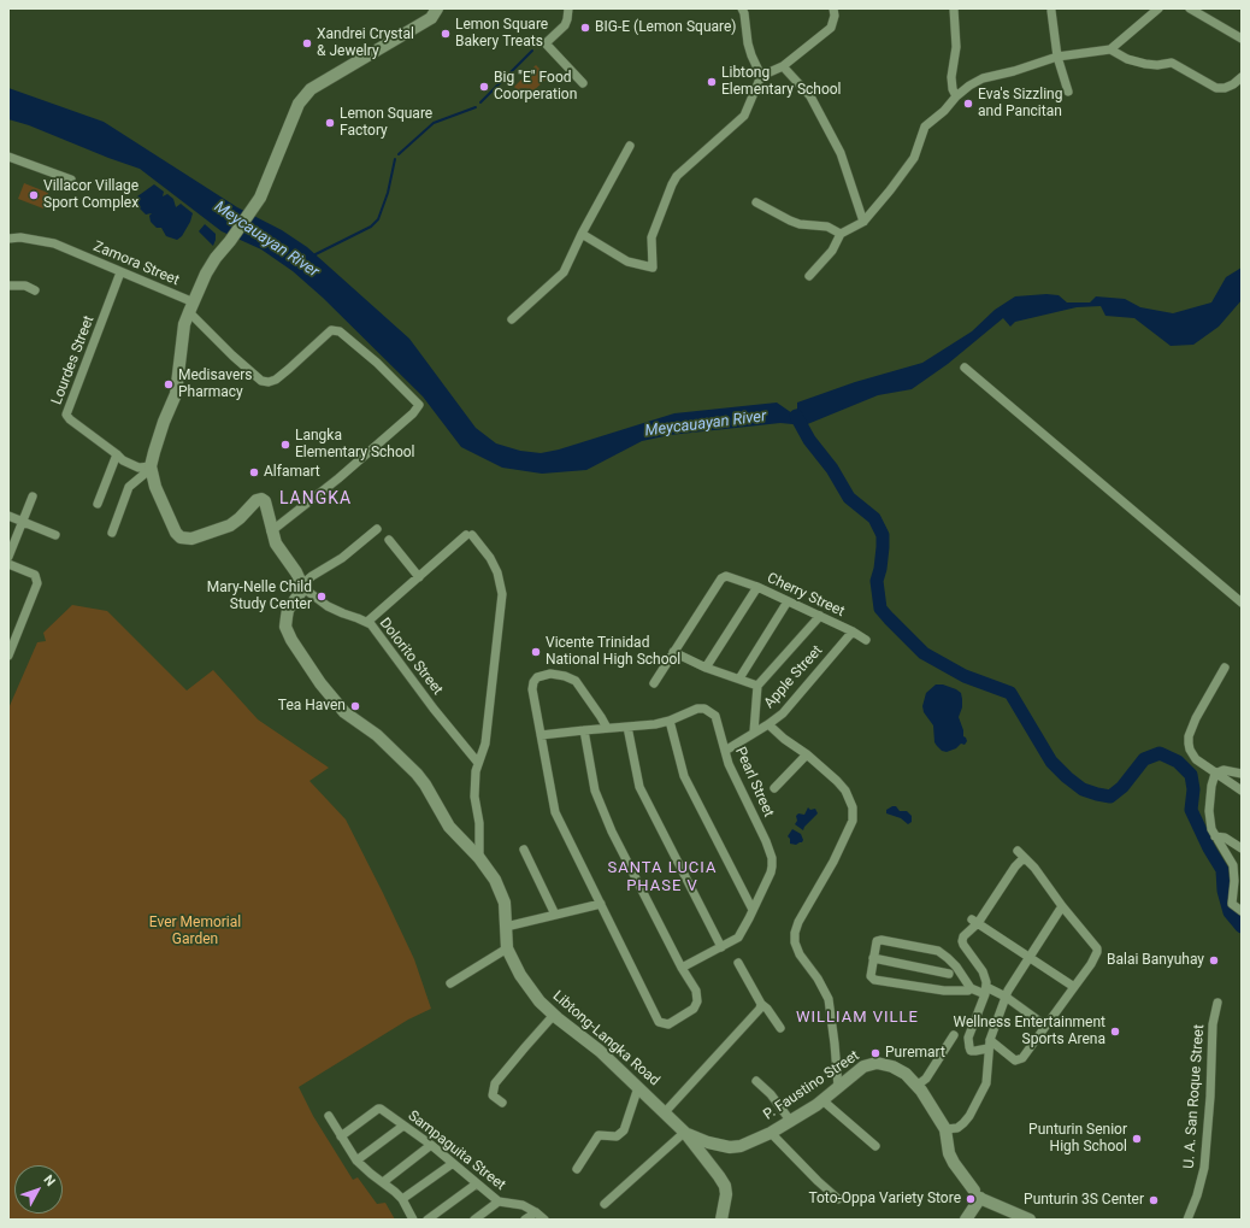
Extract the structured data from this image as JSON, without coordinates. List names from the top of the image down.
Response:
{
  "streets": {
    "main road": ["Libtong-Langka Road", "P. Faustino Street"],
    "street": [
      "Zamora Street",
      "Lourdes Street",
      "Cherry Street",
      "Dolorito Street",
      "Apple Street",
      "Pearl Street",
      "U. A. San Roque Street",
      "Sampaguita Street"
    ]
  },
  "crossings": [
    ["Zamora Street", "Lourdes Street"],
    ["Cherry Street", "Apple Street"],
    ["Dolorito Street", "Libtong-Langka Road"],
    ["Apple Street", "Pearl Street"],
    ["Libtong-Langka Road", "P. Faustino Street"]
  ],
  "districts": ["LANGKA", "SANTA LUCIA PHASE V", "WILLIAM VILLE"],
  "water": ["Meycauayan River"],
  "parks": ["Ever Memorial Garden"],
  "places": [
    "BIG-E (Lemon Square)",
    "Lemon Square Bakery Treats",
    "Xandrei Crystal & Jewelry",
    "Libtong Elementary School",
    "Big \"E\" Food Coorperation",
    "Eva's Sizzling and Pancitan",
    "Lemon Square Factory",
    "Villacor Village Sport Complex",
    "Medisavers Pharmacy",
    "Langka Elementary School",
    "Alfamart",
    "Mary-Nelle Child Study Center",
    "Vicente Trinidad National High School",
    "Tea Haven",
    "Balai Banyuhay",
    "Wellness Entertainment Sports Arena",
    "Puremart",
    "Punturin Senior High School",
    "Toto-Oppa Variety Store",
    "Punturin 3S Center"
  ],
  "north": "top right"
}
